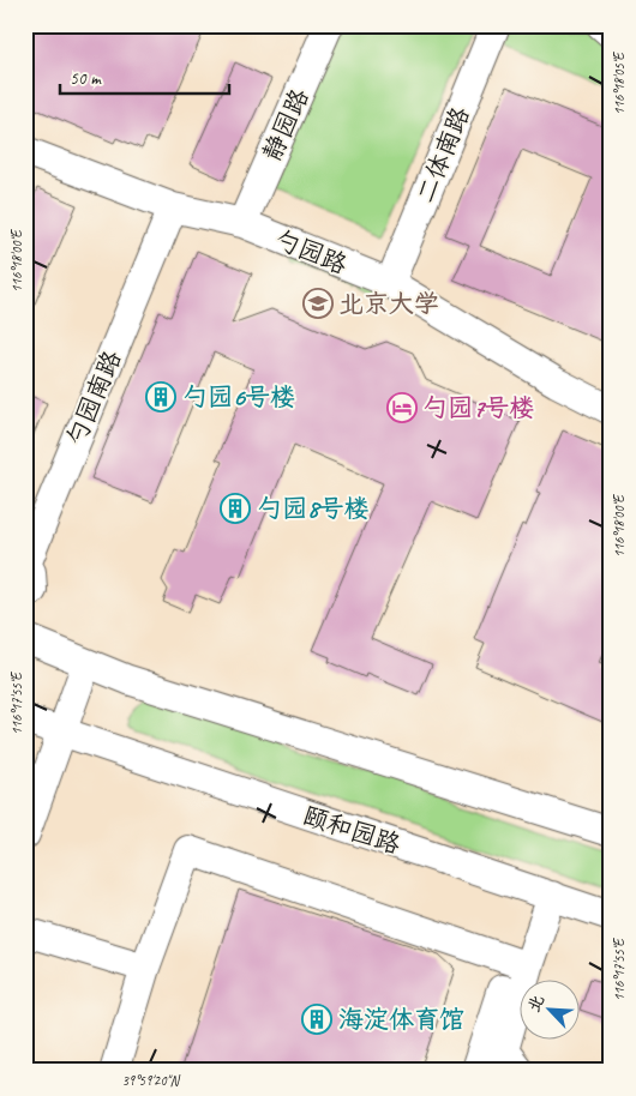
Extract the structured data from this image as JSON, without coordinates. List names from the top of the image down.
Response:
{
  "streets": {
    "street": [
      "静园路",
      "二体南路",
      "勺园路",
      "勺园南路",
      "颐和园路"
    ]
  },
  "crossings": [
    ["静园路", "勺园路"],
    ["二体南路", "勺园路"],
    ["勺园路", "勺园南路"]
  ],
  "places": {
    "school or university": ["北京大学"],
    "building": ["勺园6号楼", "勺园8号楼", "海淀体育馆"],
    "hotel": ["勺园7号楼"]
  },
  "scale_bar": "50 m",
  "north": "top left",
  "coordinates": [
    "116°18'05\"E",
    "116°18'00\"E",
    "116°17'55\"E",
    "39°59'20\"N"
  ]
}
